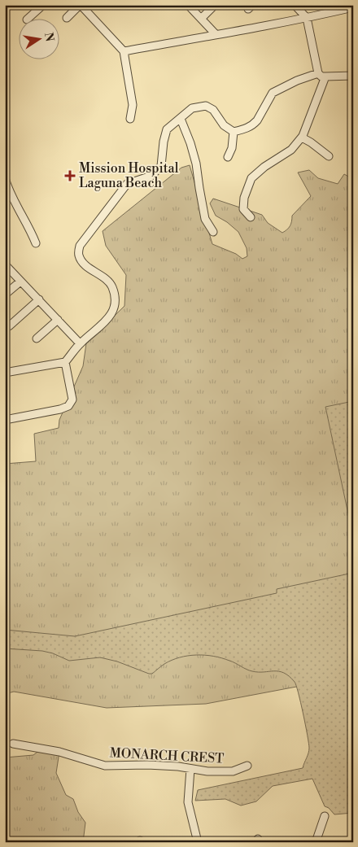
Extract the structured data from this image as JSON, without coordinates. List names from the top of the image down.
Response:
{
  "streets": {
    "street": ["MONARCH CREST"]
  },
  "places": {
    "health": ["Mission Hospital Laguna Beach"]
  },
  "north": "right"
}
